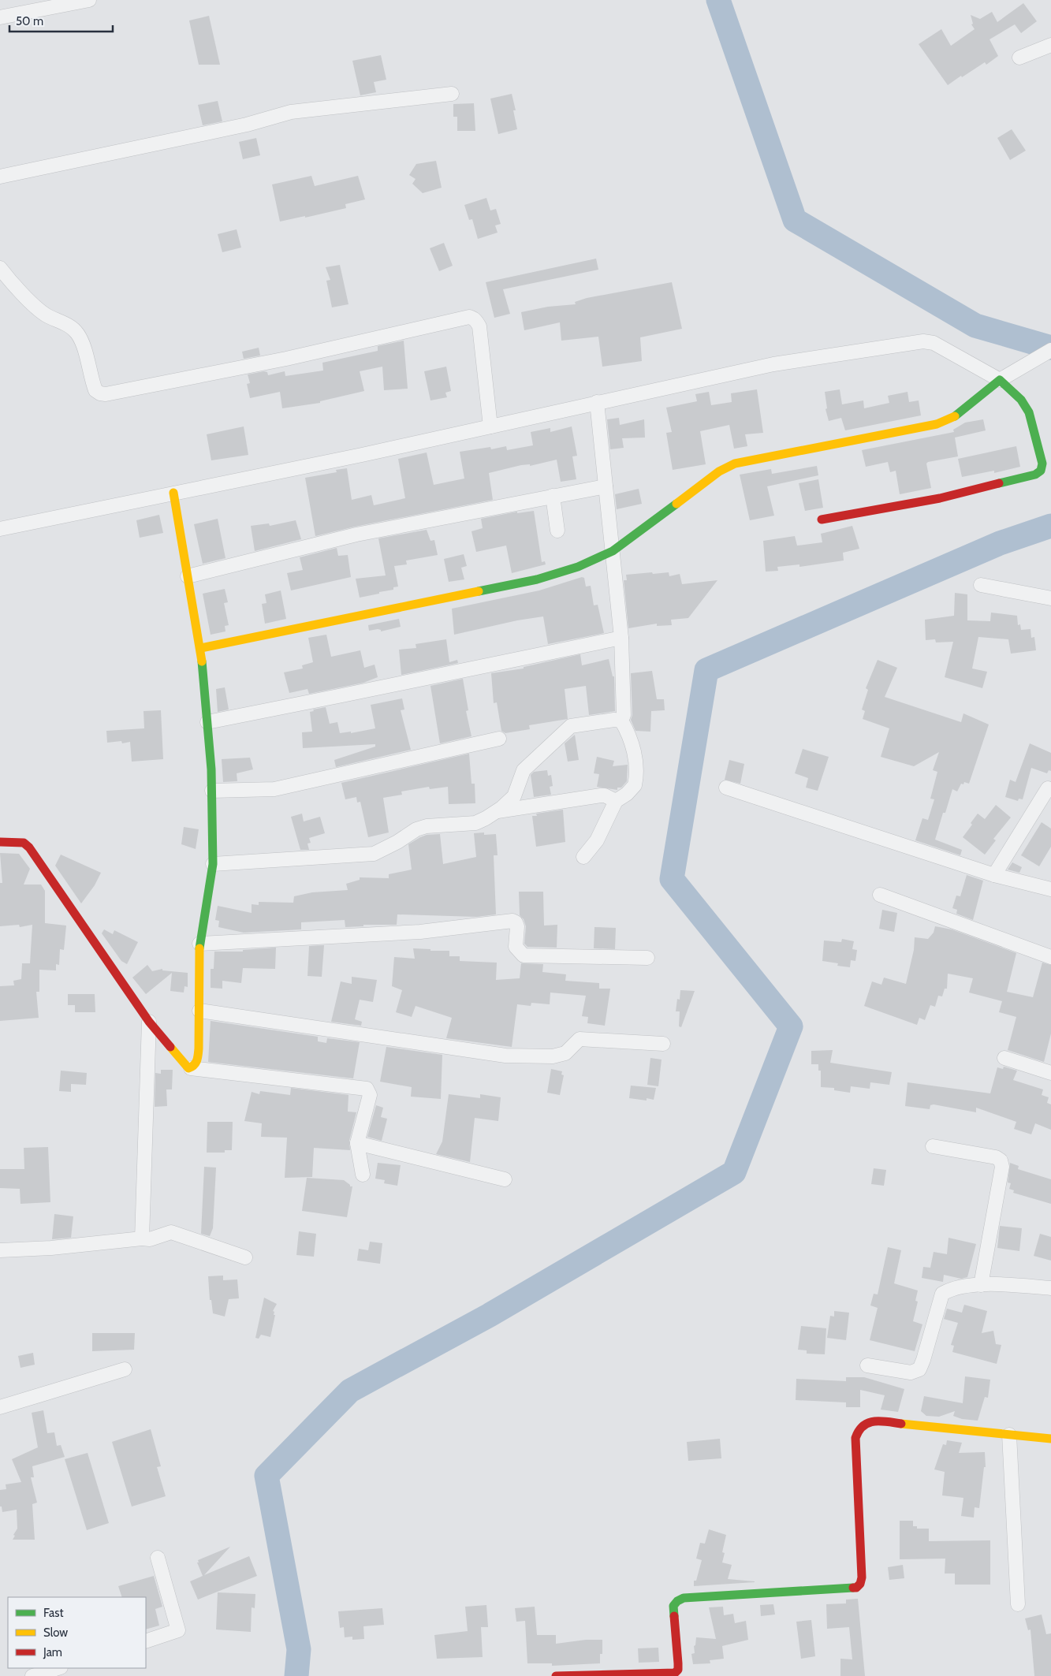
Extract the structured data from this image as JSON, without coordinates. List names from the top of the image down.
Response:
{
  "legend": ["Fast", "Slow", "Jam"],
  "scale_bar": "50 m"
}
